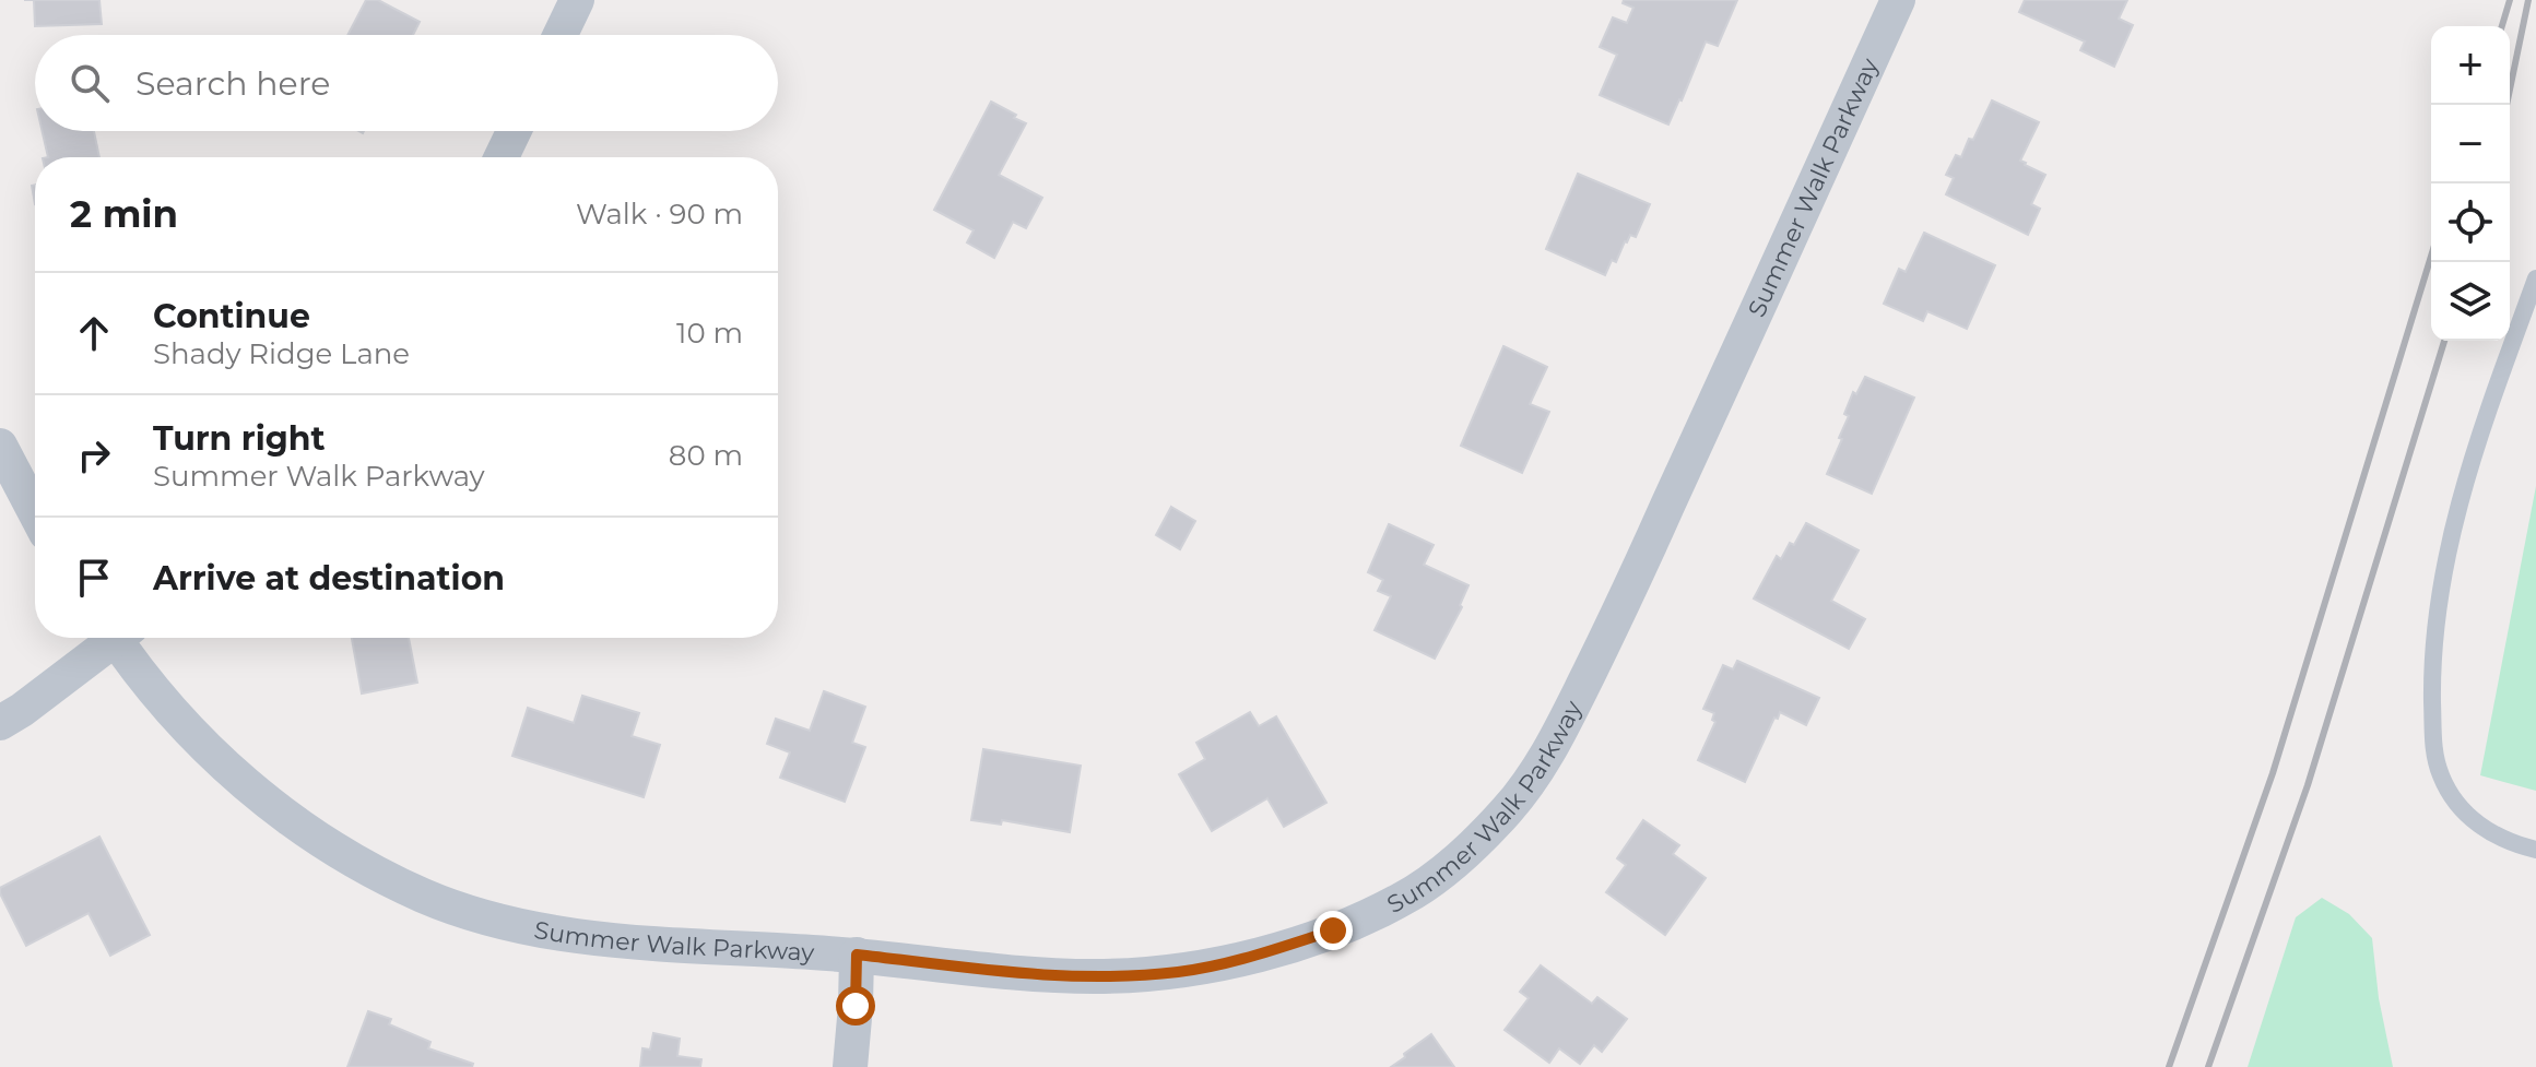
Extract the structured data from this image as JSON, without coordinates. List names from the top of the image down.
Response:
{
  "streets": {
    "street": ["Summer Walk Parkway"]
  },
  "page": {
    "map_buttons": ["+", "−"],
    "search": "Search here",
    "heading": ["2 min", "Walk · 90 m"],
    "list": [
      ["Continue", "Shady Ridge Lane", "10 m"],
      ["Turn right", "Summer Walk Parkway", "80 m"],
      "Arrive at destination"
    ]
  }
}
